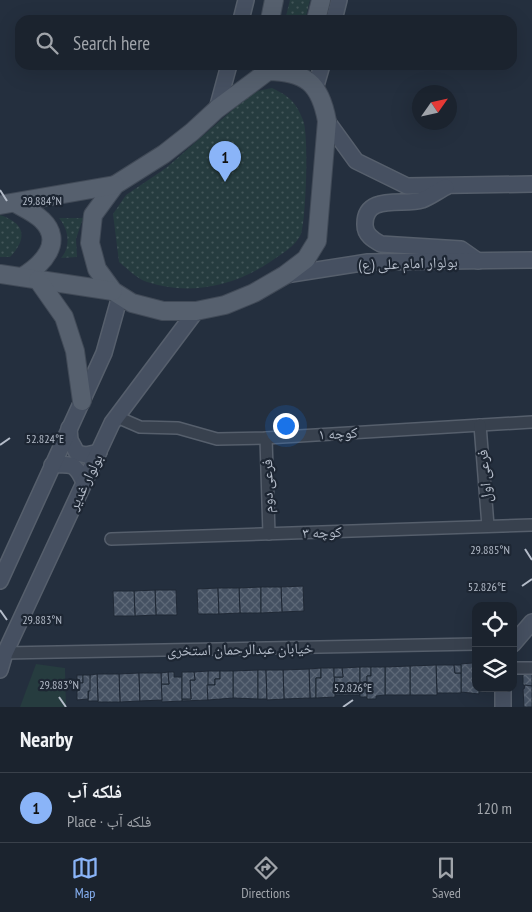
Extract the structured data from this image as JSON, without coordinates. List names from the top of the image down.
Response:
{
  "streets": {
    "street": [
      "بولوار امام علی (ع)",
      "کوچه ۱",
      "فرعی اول",
      "بولوار غدیر",
      "فرعی دوم",
      "کوچه ۳",
      "خیابان عبدالرحمان استخری"
    ]
  },
  "crossings": [
    ["کوچه ۱", "فرعی اول"],
    ["کوچه ۱", "بولوار غدیر"],
    ["کوچه ۱", "فرعی دوم"],
    ["فرعی اول", "کوچه ۳"],
    ["بولوار غدیر", "خیابان عبدالرحمان استخری"],
    ["فرعی دوم", "کوچه ۳"]
  ],
  "north": "top right",
  "page": {
    "search": "Search here",
    "pins": "1",
    "heading": "Nearby",
    "list": [
      {
        "mark": "1",
        "name": "فلکه آب",
        "note": "Place · فلکه آب",
        "value": "120 m"
      }
    ],
    "nav": ["Map", "Directions", "Saved"]
  },
  "coordinates": [
    "29.884°N",
    "52.824°E",
    "29.885°N",
    "52.826°E",
    "29.883°N"
  ]
}
